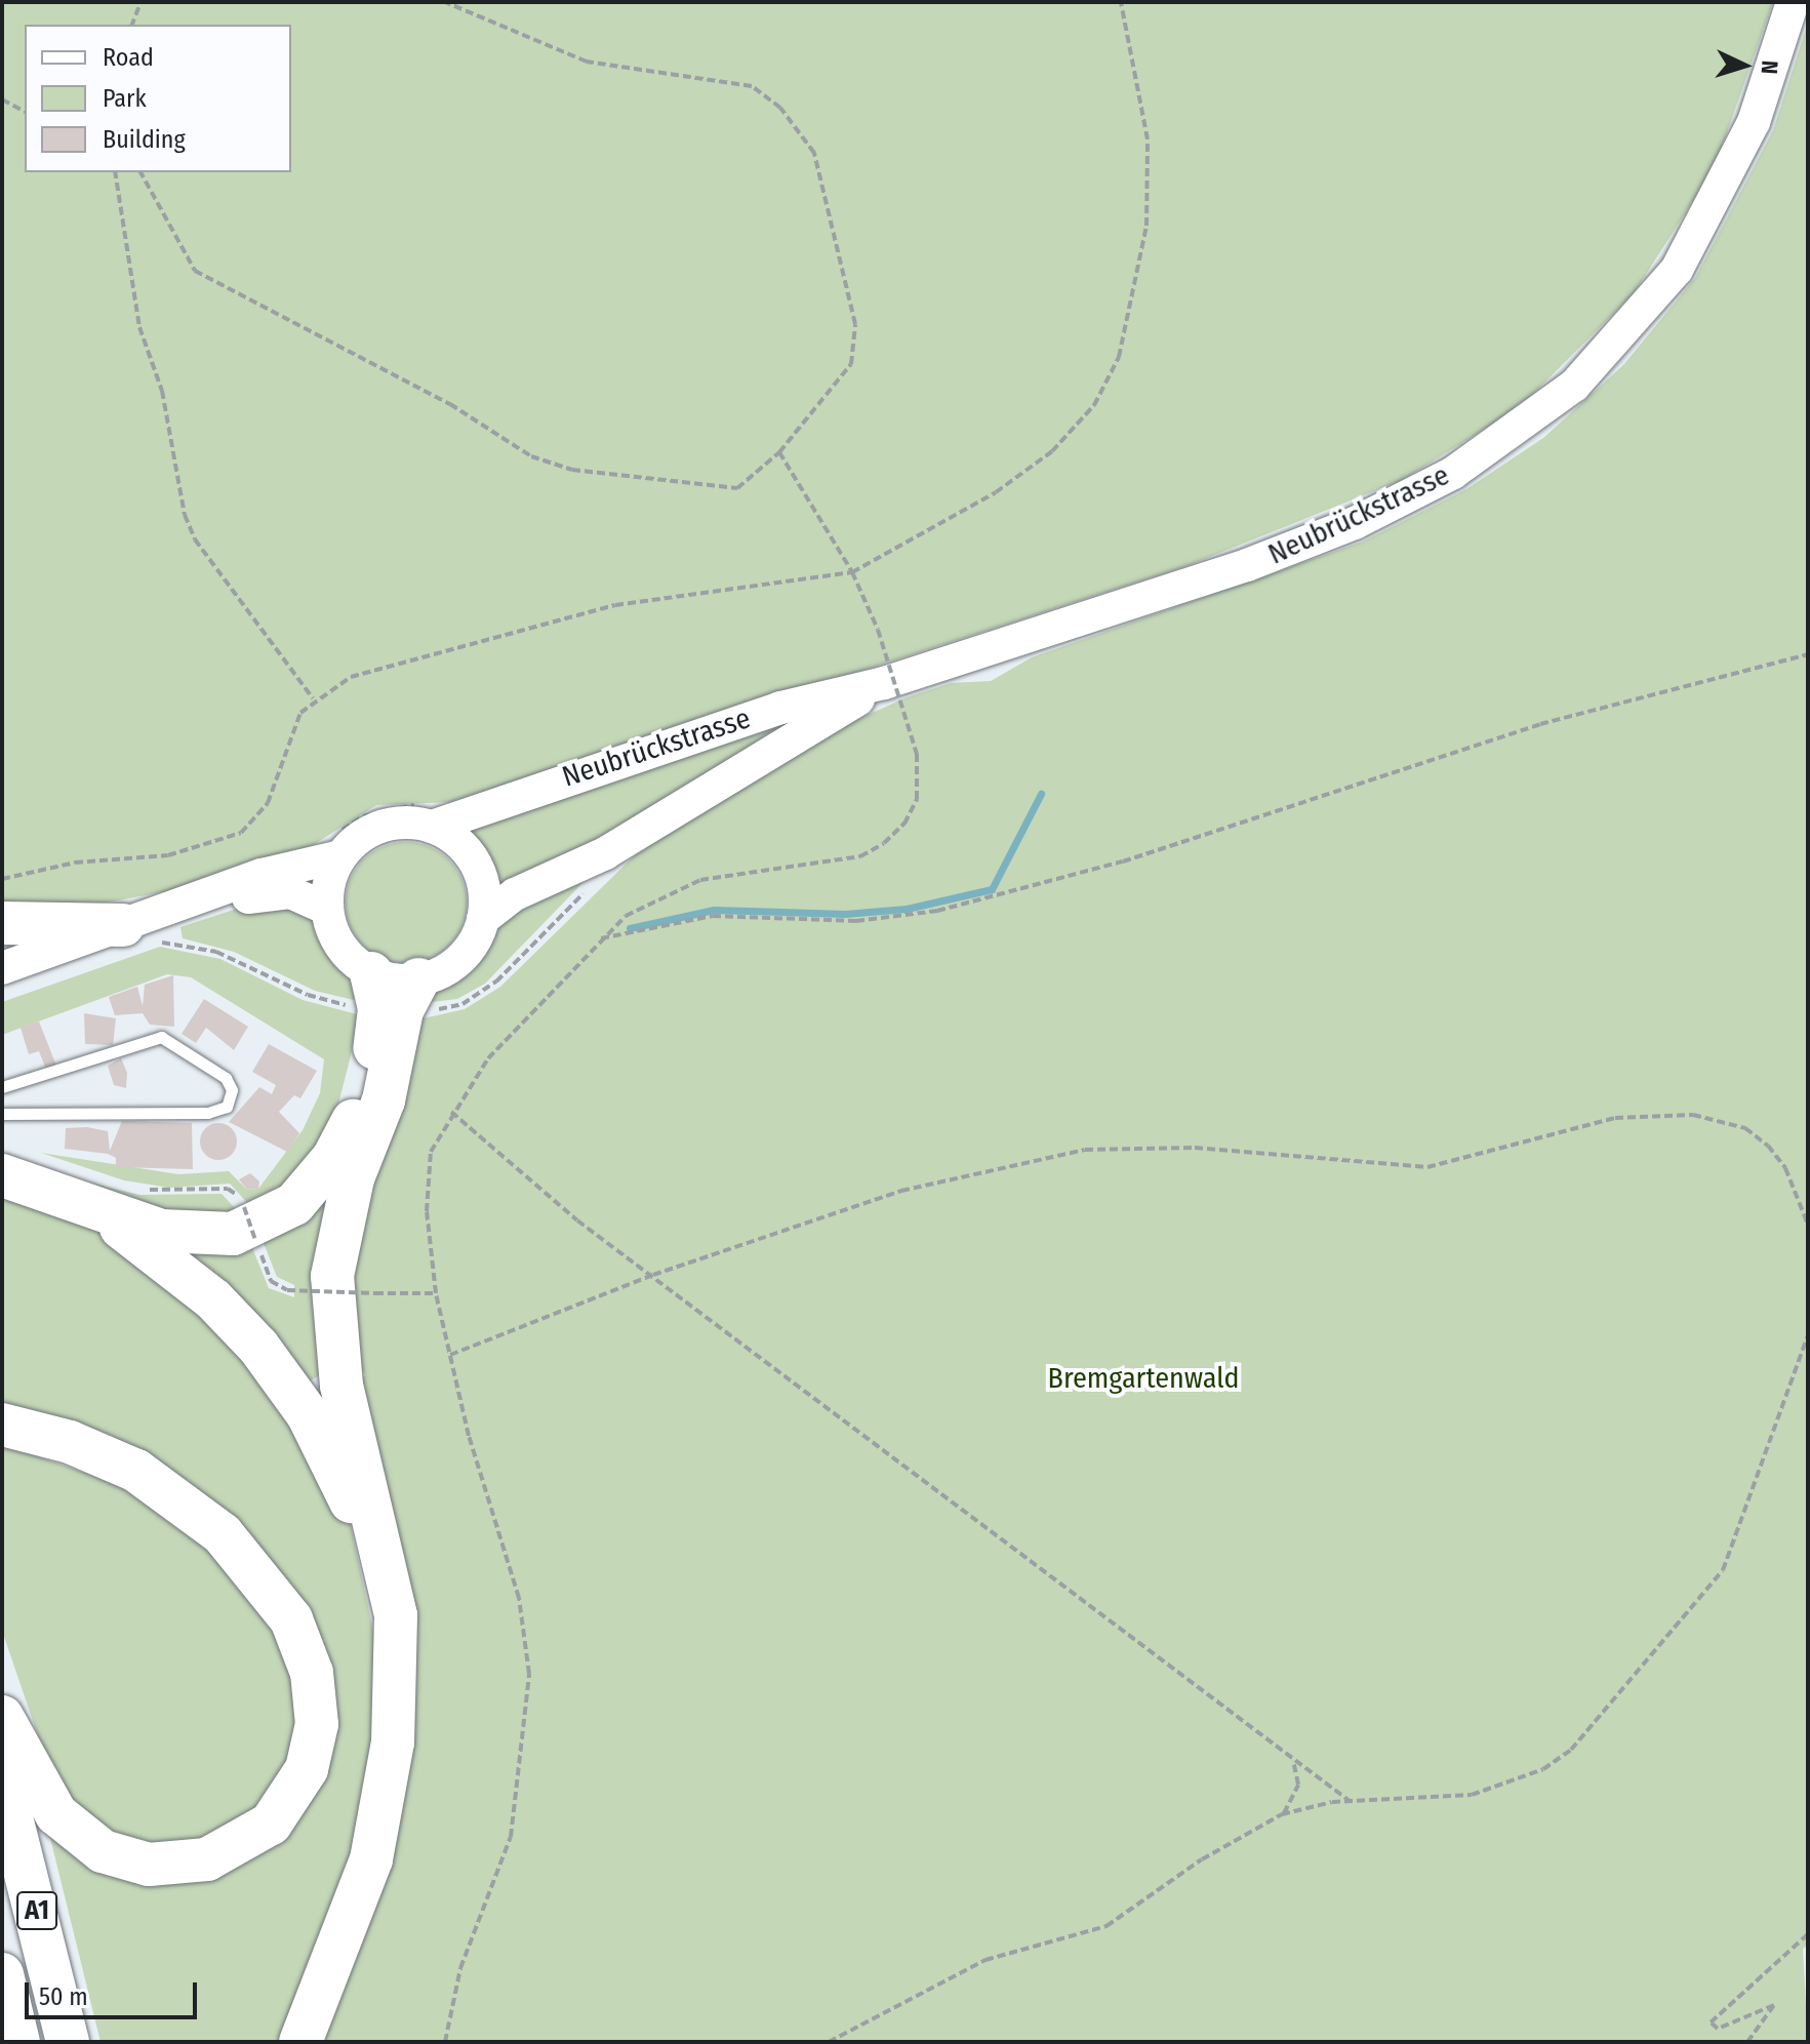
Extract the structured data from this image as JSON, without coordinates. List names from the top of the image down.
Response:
{
  "streets": {
    "highway": ["A1"],
    "main road": ["Neubrückstrasse"]
  },
  "parks": ["Bremgartenwald"],
  "legend": ["Road", "Park", "Building"],
  "scale_bar": "50 m",
  "north": "right"
}
